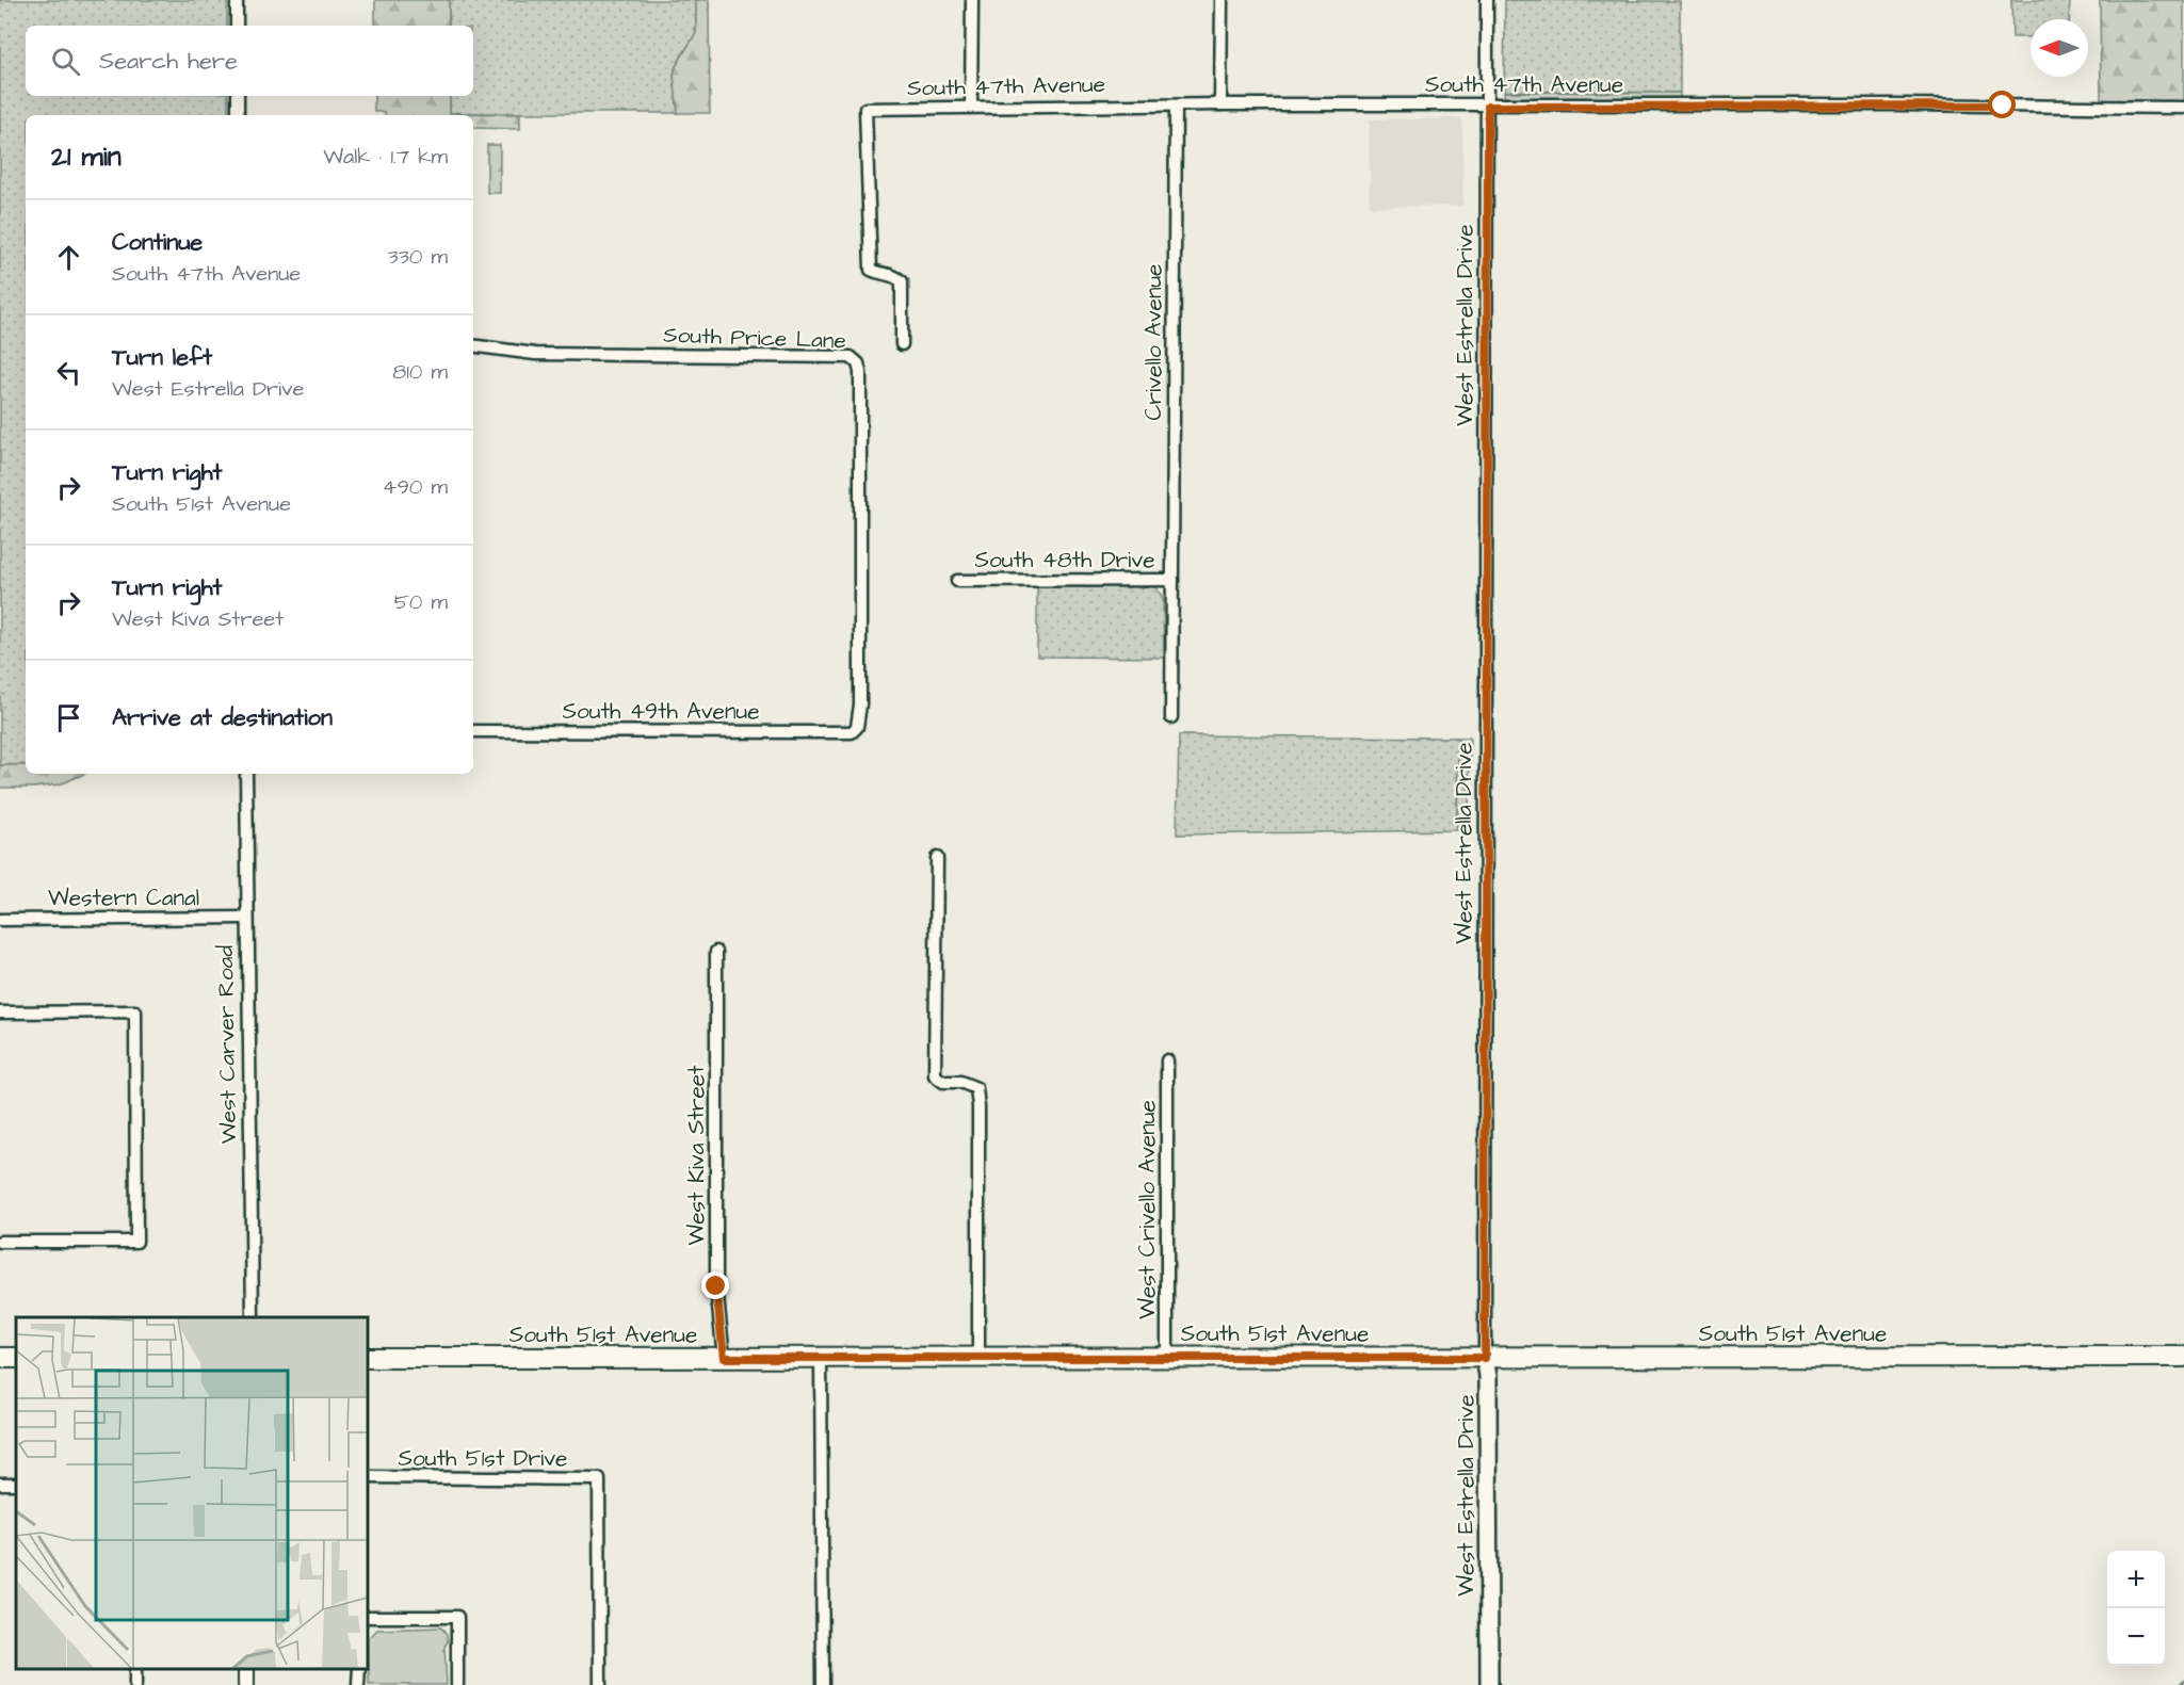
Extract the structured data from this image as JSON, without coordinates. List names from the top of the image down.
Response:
{
  "streets": {
    "main road": ["West Estrella Drive", "South 51st Avenue"],
    "street": [
      "South 47th Avenue",
      "South Price Lane",
      "Crivello Avenue",
      "South 48th Drive",
      "South 49th Avenue",
      "Western Canal",
      "West Carver Road",
      "West Kiva Street",
      "West Crivello Avenue",
      "South 51st Drive"
    ]
  },
  "crossings": [
    ["South 47th Avenue", "West Estrella Drive"],
    ["South 47th Avenue", "Crivello Avenue"],
    ["West Estrella Drive", "South 51st Avenue"],
    ["South Price Lane", "South 49th Avenue"],
    ["Crivello Avenue", "South 48th Drive"],
    ["Western Canal", "West Carver Road"],
    ["West Kiva Street", "South 51st Avenue"],
    ["West Crivello Avenue", "South 51st Avenue"]
  ],
  "north": "left",
  "page": {
    "search": "Search here",
    "heading": ["21 min", "Walk · 1.7 km"],
    "list": [
      ["Continue", "South 47th Avenue", "330 m"],
      ["Turn left", "West Estrella Drive", "810 m"],
      ["Turn right", "South 51st Avenue", "490 m"],
      ["Turn right", "West Kiva Street", "50 m"],
      "Arrive at destination"
    ],
    "map_buttons": ["+", "−"]
  }
}
